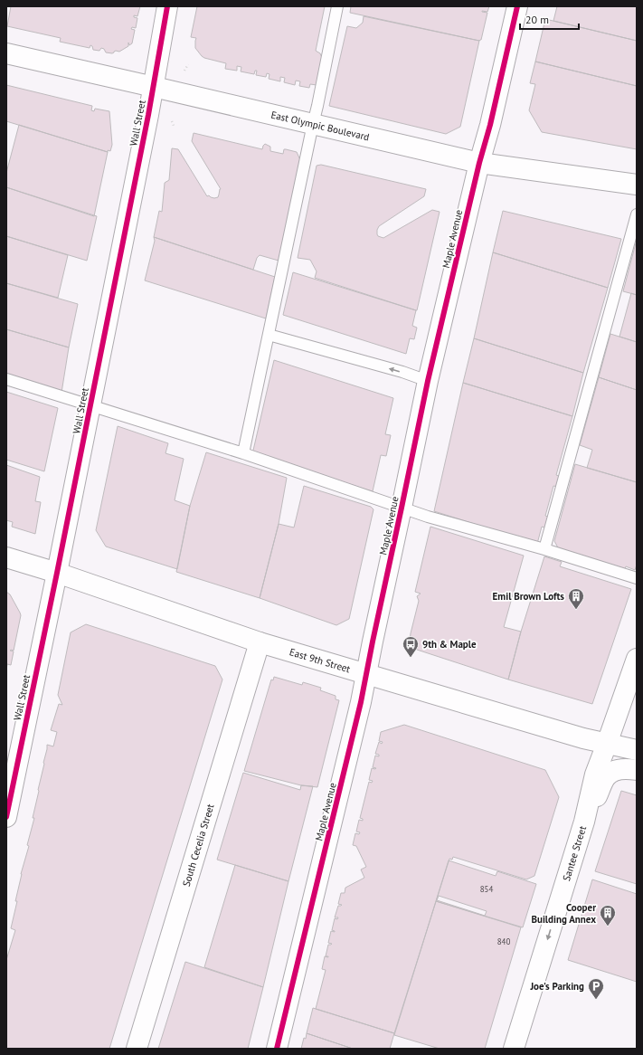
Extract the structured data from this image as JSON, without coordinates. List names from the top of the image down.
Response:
{
  "streets": {
    "street": [
      "Wall Street",
      "East Olympic Boulevard",
      "Maple Avenue",
      "East 9th Street",
      "South Cecelia Street",
      "Santee Street"
    ]
  },
  "crossings": [
    ["Wall Street", "East Olympic Boulevard"],
    ["Wall Street", "East 9th Street"],
    ["East Olympic Boulevard", "Maple Avenue"],
    ["Maple Avenue", "East 9th Street"],
    ["East 9th Street", "South Cecelia Street"],
    ["East 9th Street", "Santee Street"]
  ],
  "one_way": ["Santee Street"],
  "places": {
    "building": ["Emil Brown Lofts", "Cooper Building Annex"],
    "bus stop": ["9th & Maple"],
    "parking": ["Joe's Parking"]
  },
  "house_numbers": ["854", "840"],
  "scale_bar": "20 m"
}
